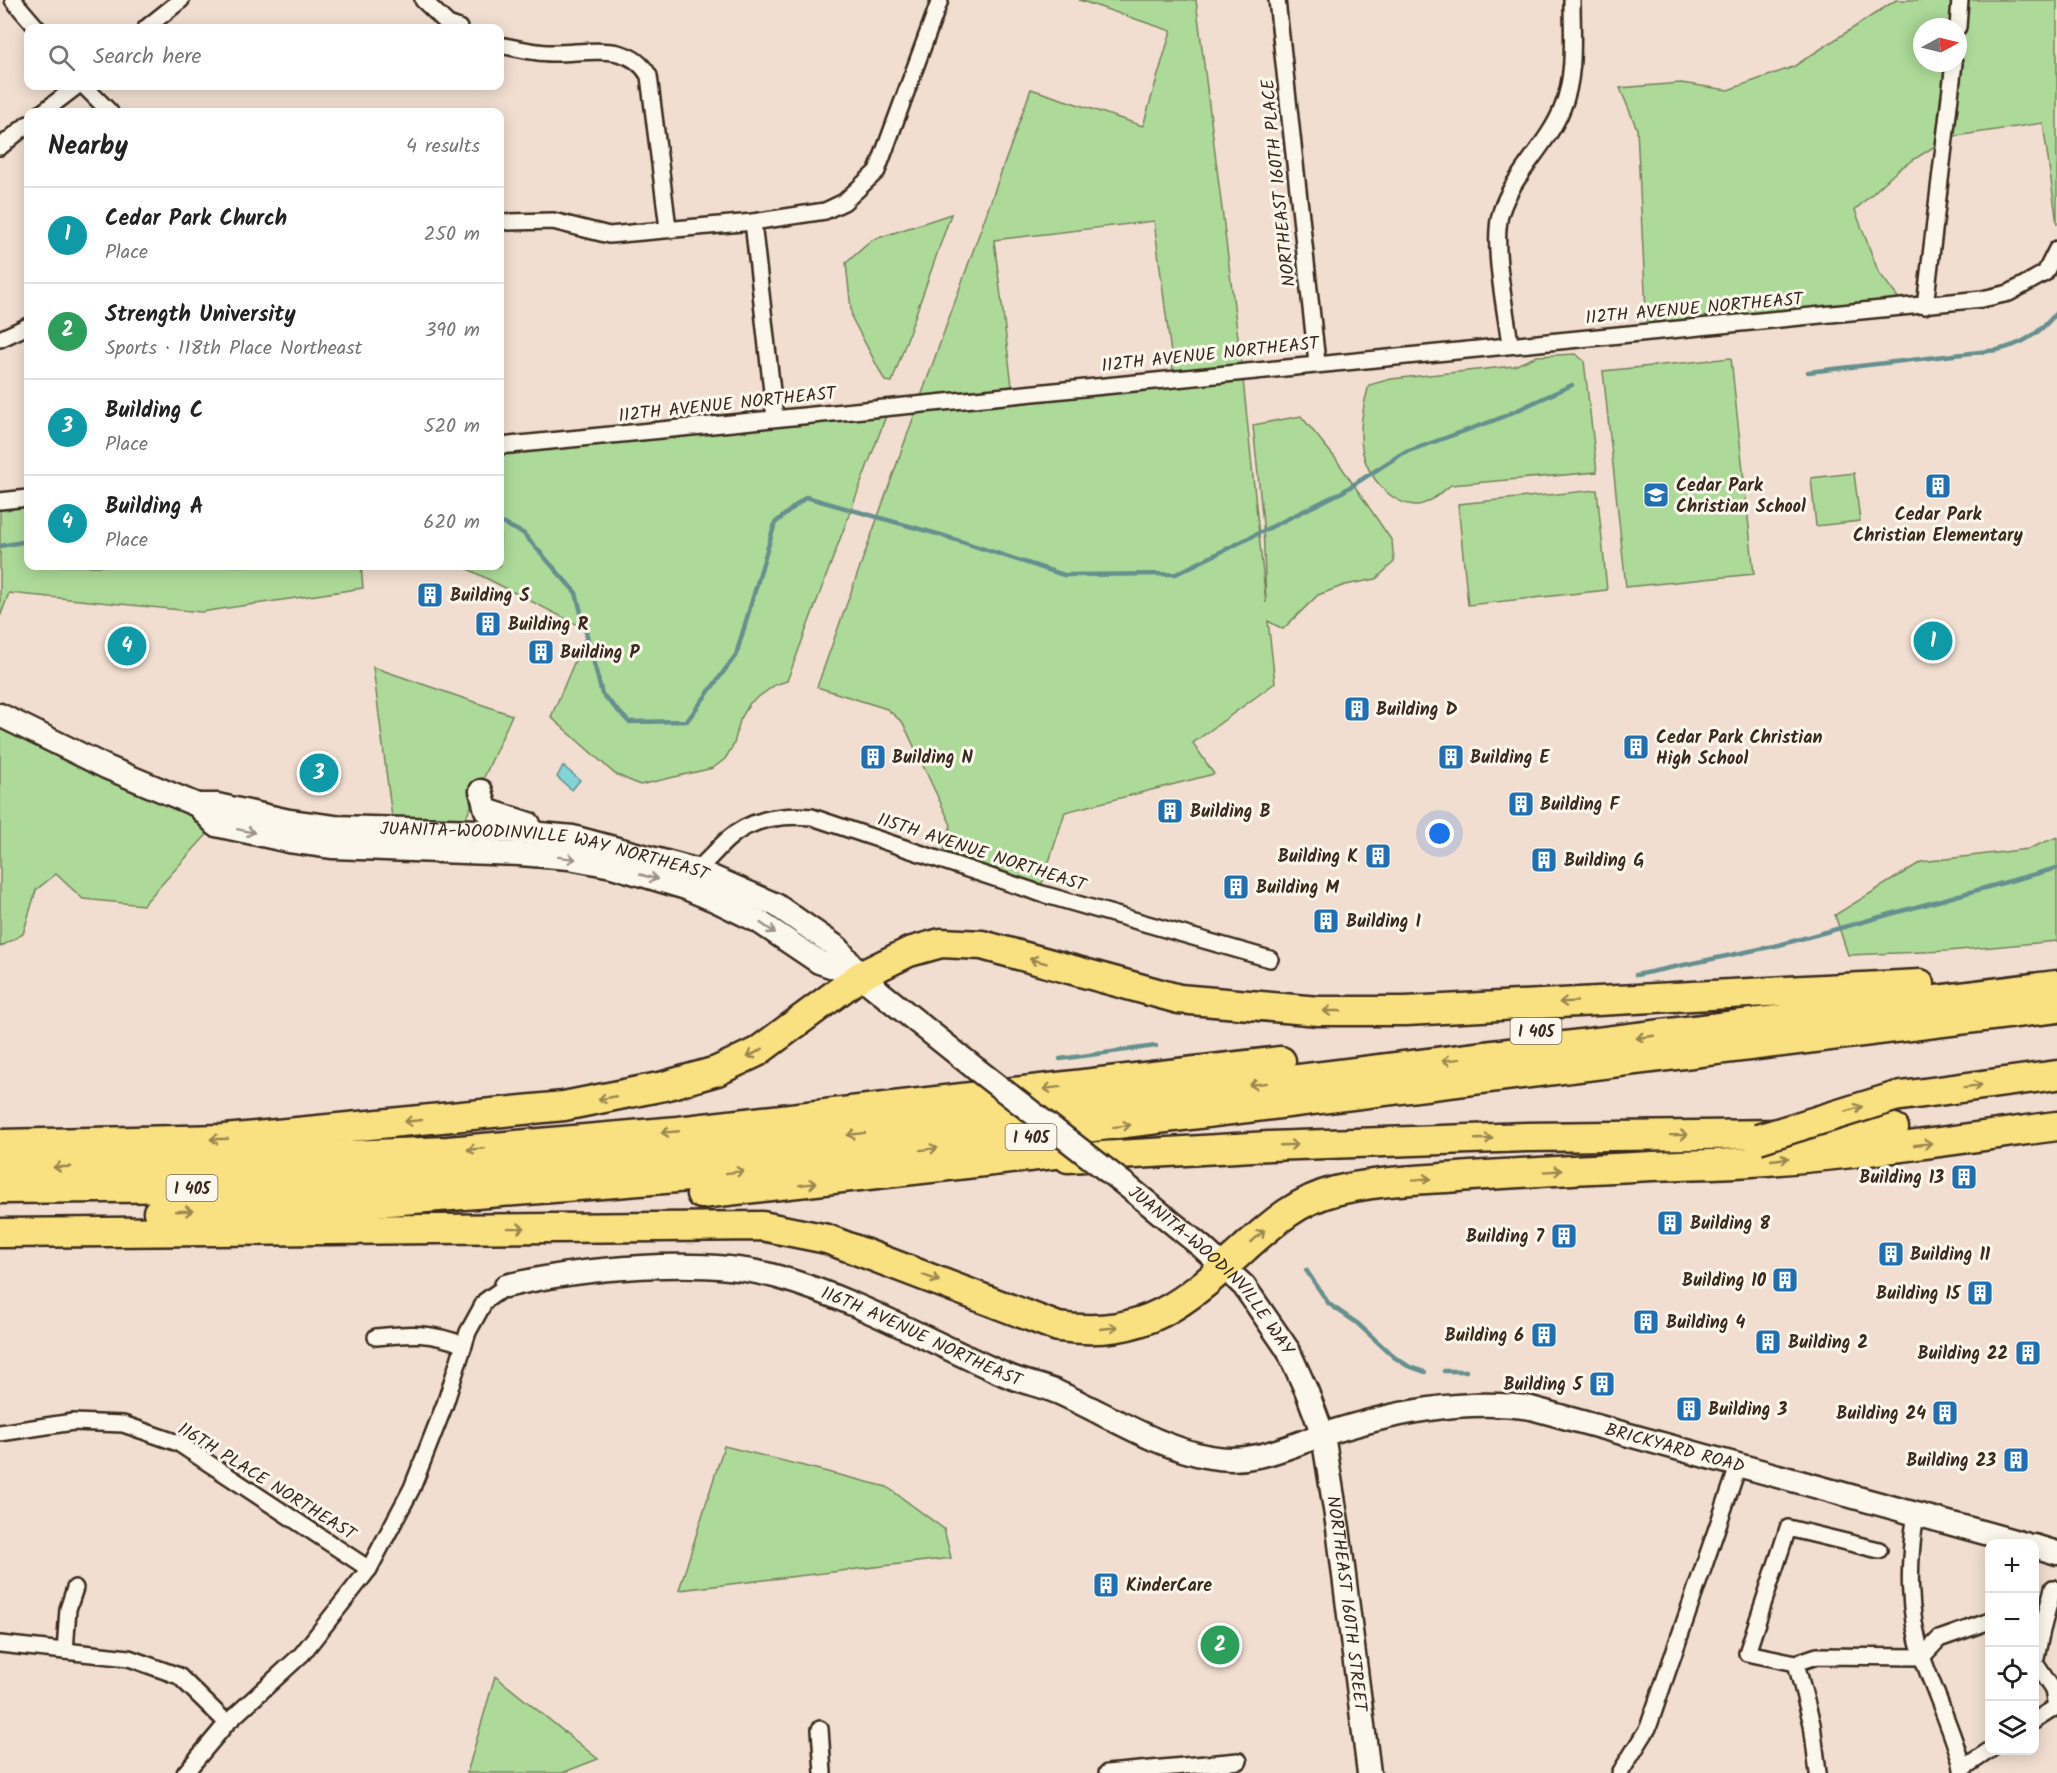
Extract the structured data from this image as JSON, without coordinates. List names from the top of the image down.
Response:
{
  "streets": {
    "highway": ["I 405"],
    "main road": [
      "JUANITA-WOODINVILLE WAY NORTHEAST",
      "JUANITA-WOODINVILLE WAY",
      "116TH AVENUE NORTHEAST",
      "BRICKYARD ROAD",
      "NORTHEAST 160TH STREET"
    ],
    "street": [
      "NORTHEAST 160TH PLACE",
      "112TH AVENUE NORTHEAST",
      "115TH AVENUE NORTHEAST",
      "116TH PLACE NORTHEAST"
    ]
  },
  "crossings": [
    ["NORTHEAST 160TH PLACE", "112TH AVENUE NORTHEAST"],
    ["115TH AVENUE NORTHEAST", "JUANITA-WOODINVILLE WAY NORTHEAST"],
    ["JUANITA-WOODINVILLE WAY NORTHEAST", "JUANITA-WOODINVILLE WAY"],
    ["JUANITA-WOODINVILLE WAY", "116TH AVENUE NORTHEAST"],
    ["JUANITA-WOODINVILLE WAY", "BRICKYARD ROAD"],
    ["JUANITA-WOODINVILLE WAY", "NORTHEAST 160TH STREET"],
    ["116TH AVENUE NORTHEAST", "BRICKYARD ROAD"],
    ["116TH AVENUE NORTHEAST", "NORTHEAST 160TH STREET"],
    ["BRICKYARD ROAD", "NORTHEAST 160TH STREET"]
  ],
  "places": {
    "building": [
      "Cedar Park Christian Elementary",
      "Building S",
      "Building R",
      "Building P",
      "Building D",
      "Cedar Park Christian High School",
      "Building N",
      "Building E",
      "Building F",
      "Building B",
      "Building K",
      "Building G",
      "Building M",
      "Building I",
      "Building 13",
      "Building 8",
      "Building 7",
      "Building 11",
      "Building 10",
      "Building 15",
      "Building 4",
      "Building 6",
      "Building 2",
      "Building 22",
      "Building 5",
      "Building 3",
      "Building 24",
      "Building 23",
      "KinderCare"
    ],
    "school or university": ["Cedar Park Christian School"]
  },
  "north": "right",
  "page": {
    "search": "Search here",
    "heading": ["Nearby", "4 results"],
    "list": [
      {
        "mark": "1",
        "name": "Cedar Park Church",
        "note": "Place",
        "value": "250 m"
      },
      {
        "mark": "2",
        "name": "Strength University",
        "note": "Sports · 118th Place Northeast",
        "value": "390 m"
      },
      {
        "mark": "3",
        "name": "Building C",
        "note": "Place",
        "value": "520 m"
      },
      {
        "mark": "4",
        "name": "Building A",
        "note": "Place",
        "value": "620 m"
      }
    ],
    "pins": [
      "1",
      "4",
      "3",
      "2"
    ],
    "map_buttons": ["+", "−"]
  }
}
